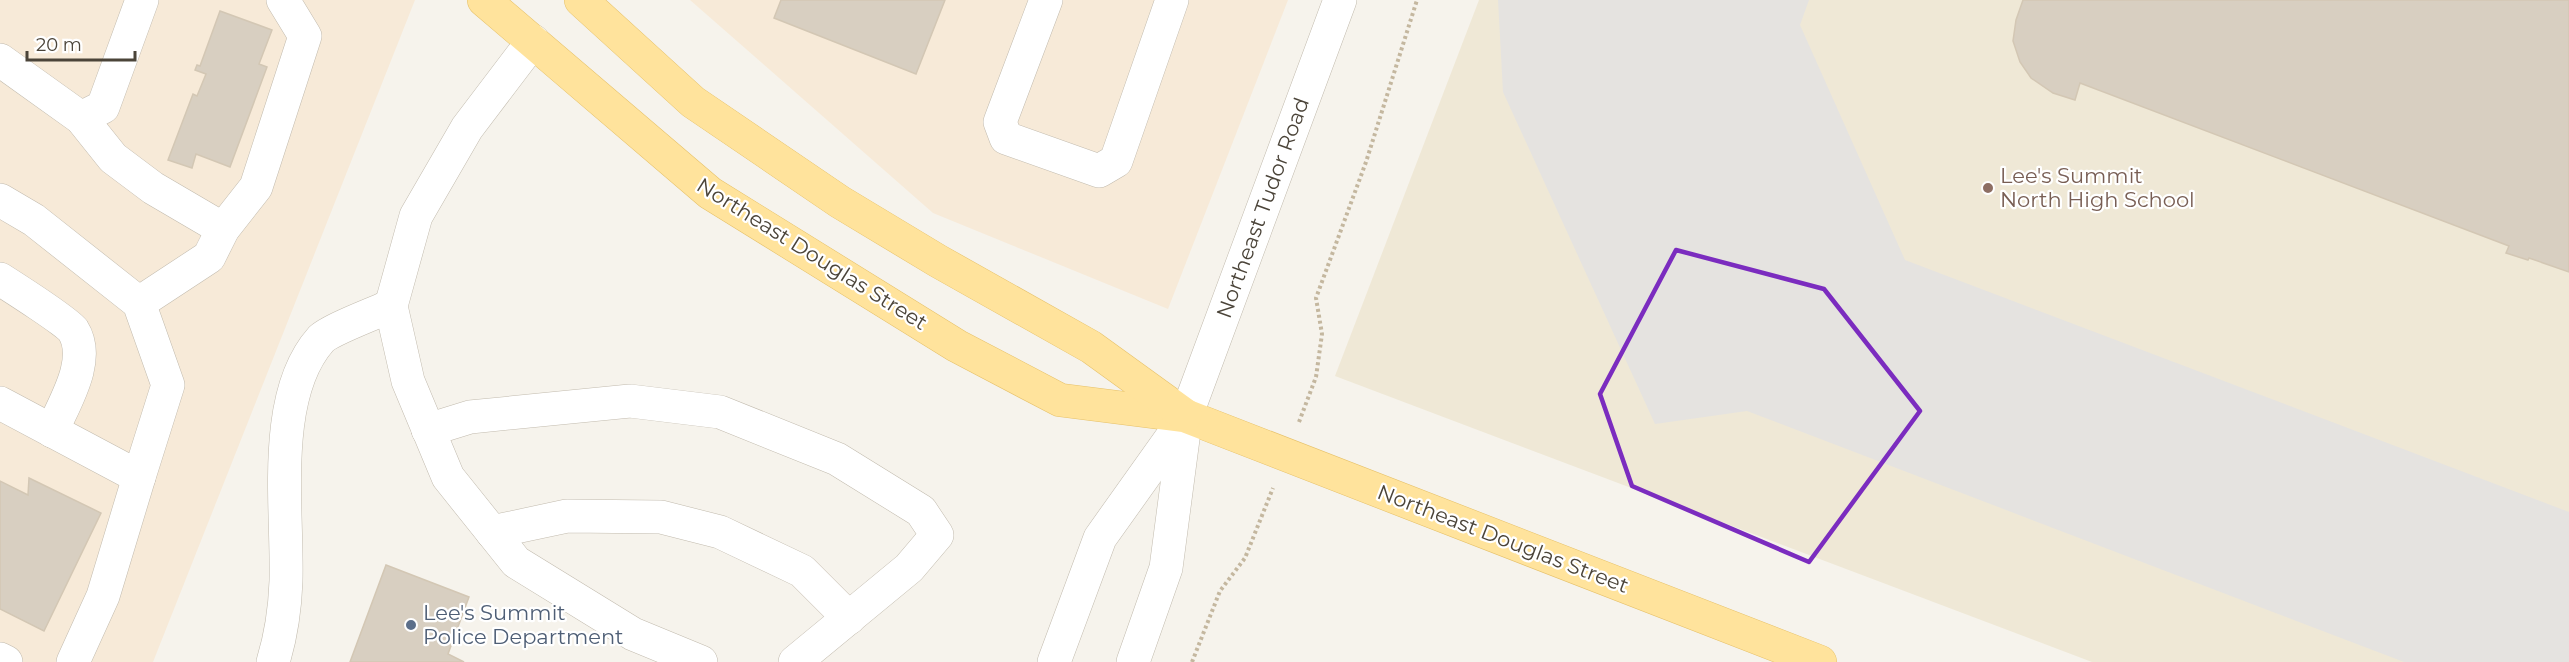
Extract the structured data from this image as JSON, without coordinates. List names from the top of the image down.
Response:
{
  "streets": {
    "main road": ["Northeast Douglas Street"],
    "street": ["Northeast Tudor Road"]
  },
  "crossings": [
    ["Northeast Tudor Road", "Northeast Douglas Street"]
  ],
  "places": ["Lee's Summit North High School", "Lee's Summit Police Department"],
  "scale_bar": "20 m"
}
